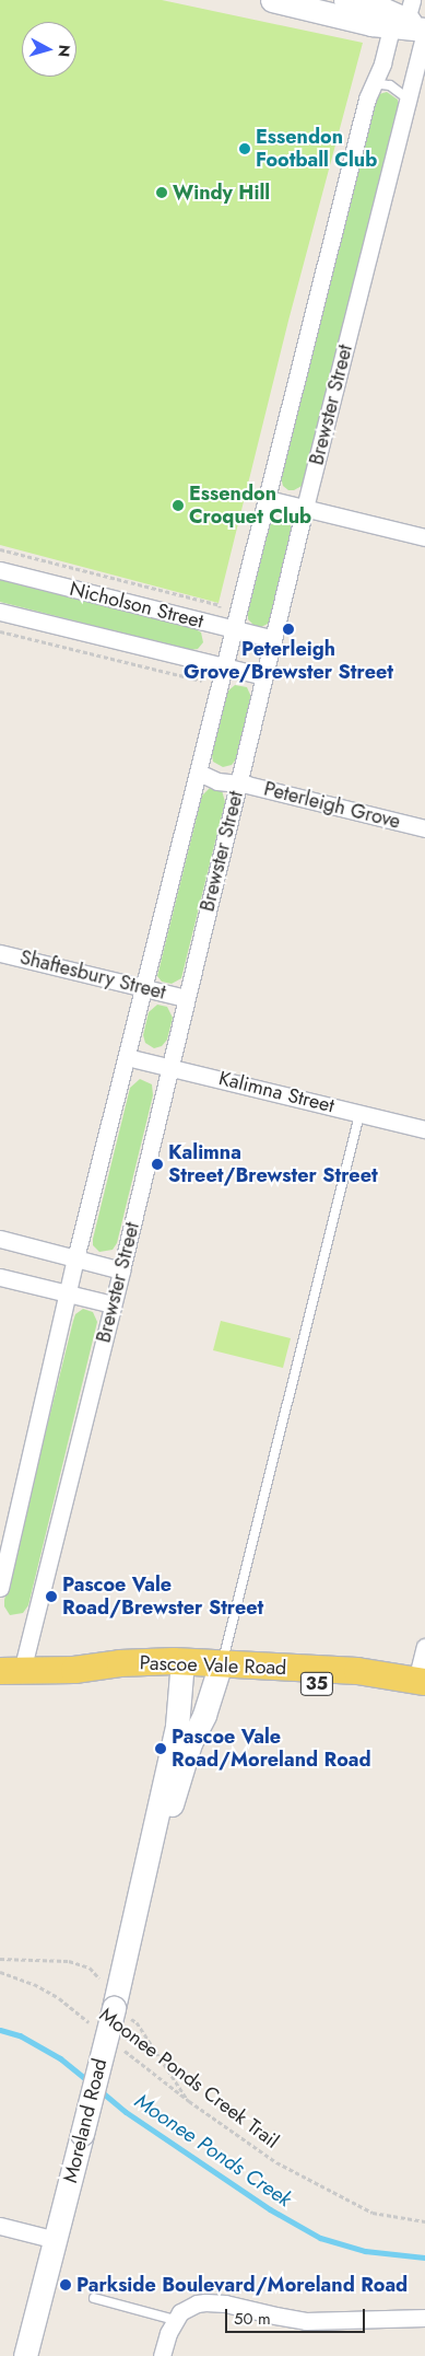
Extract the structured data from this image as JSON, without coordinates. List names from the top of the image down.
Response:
{
  "streets": {
    "main road": ["Pascoe Vale Road", "35", "Moreland Road"],
    "street": [
      "Brewster Street",
      "Nicholson Street",
      "Peterleigh Grove",
      "Shaftesbury Street",
      "Kalimna Street"
    ],
    "path": ["Moonee Ponds Creek Trail"]
  },
  "crossings": [
    ["Brewster Street", "Nicholson Street"],
    ["Brewster Street", "Peterleigh Grove"],
    ["Brewster Street", "Shaftesbury Street"],
    ["Brewster Street", "Kalimna Street"],
    ["Brewster Street", "Pascoe Vale Road"],
    ["Pascoe Vale Road", "Moreland Road"]
  ],
  "water": ["Moonee Ponds Creek"],
  "places": [
    "Essendon Football Club",
    "Windy Hill",
    "Essendon Croquet Club",
    "Peterleigh Grove/Brewster Street",
    "Kalimna Street/Brewster Street",
    "Pascoe Vale Road/Brewster Street",
    "Pascoe Vale Road/Moreland Road",
    "Parkside Boulevard/Moreland Road"
  ],
  "scale_bar": "50 m",
  "north": "right"
}
